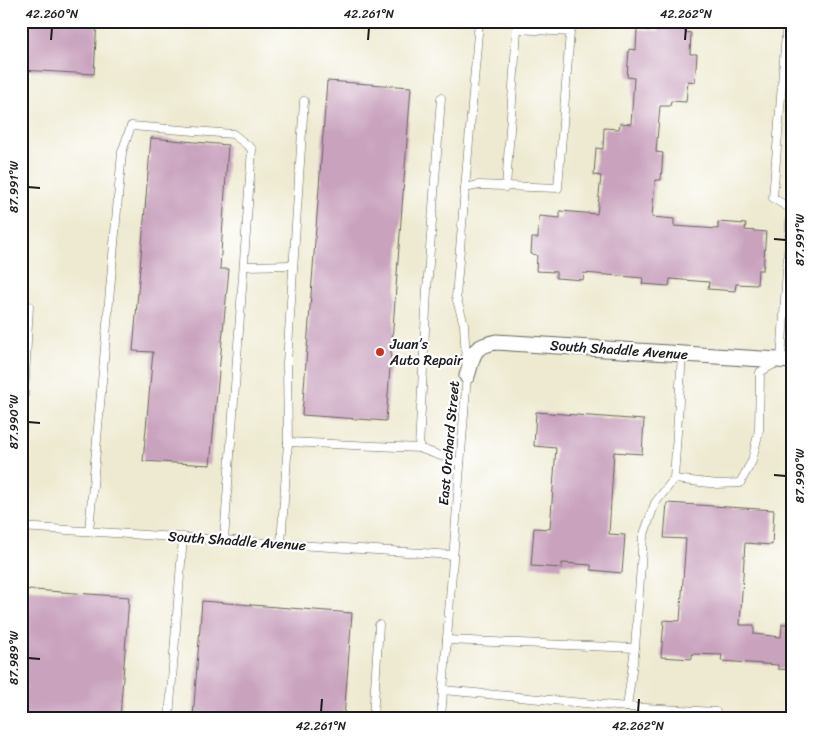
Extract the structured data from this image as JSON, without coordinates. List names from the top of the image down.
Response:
{
  "streets": {
    "street": ["South Shaddle Avenue"],
    "lane": ["East Orchard Street"]
  },
  "crossings": [
    ["South Shaddle Avenue", "East Orchard Street"]
  ],
  "places": ["Juan’s Auto Repair"],
  "coordinates": [
    "42.260°N",
    "42.261°N",
    "42.262°N",
    "87.991°W",
    "87.990°W",
    "87.989°W"
  ]
}
